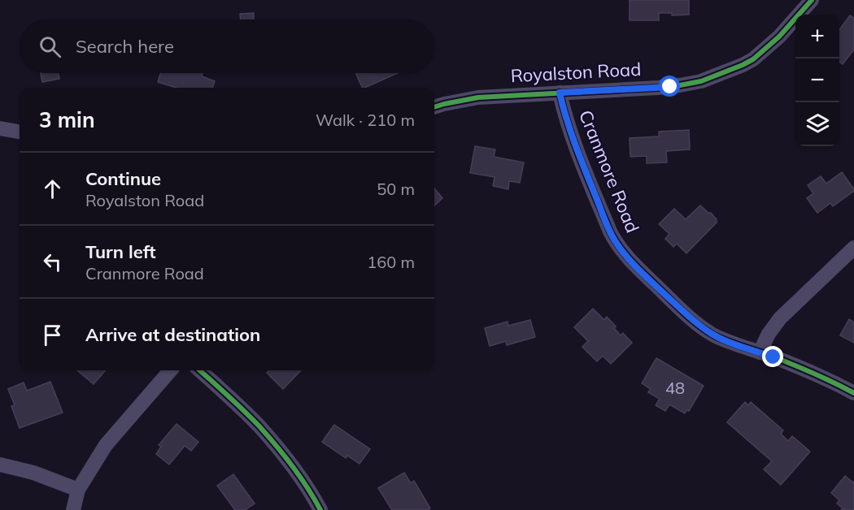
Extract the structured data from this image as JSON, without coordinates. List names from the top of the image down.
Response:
{
  "streets": {
    "street": ["Royalston Road", "Cranmore Road"]
  },
  "crossings": [
    ["Royalston Road", "Cranmore Road"]
  ],
  "house_numbers": ["48"],
  "page": {
    "map_buttons": ["+", "−"],
    "search": "Search here",
    "heading": ["3 min", "Walk · 210 m"],
    "list": [
      ["Continue", "Royalston Road", "50 m"],
      ["Turn left", "Cranmore Road", "160 m"],
      "Arrive at destination"
    ]
  }
}
